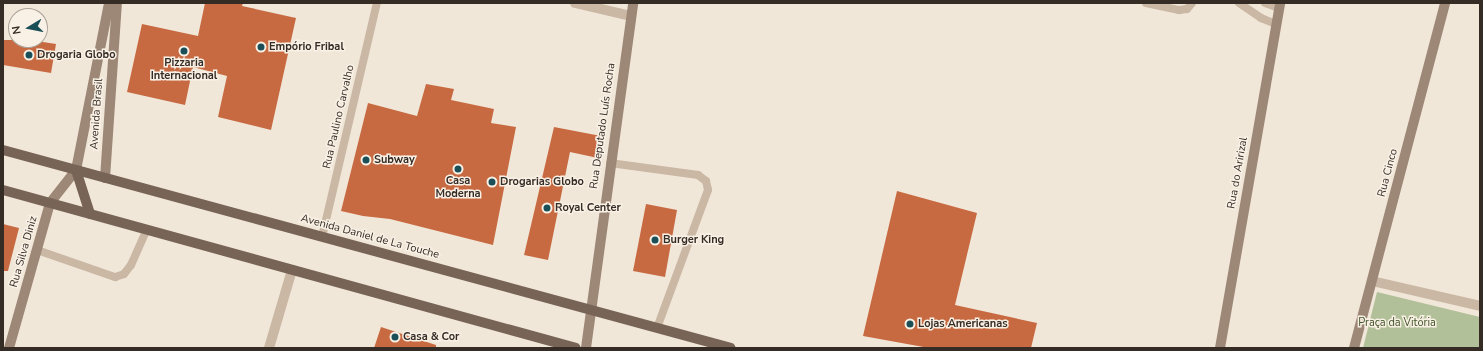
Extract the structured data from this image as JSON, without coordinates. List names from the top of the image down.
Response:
{
  "streets": {
    "main road": ["Avenida Daniel de La Touche"],
    "street": [
      "Avenida Brasil",
      "Rua Deputado Luís Rocha",
      "Rua do Aririzal",
      "Rua Cinco",
      "Rua Silva Diniz"
    ],
    "lane": ["Rua Paulino Carvalho"]
  },
  "crossings": [
    ["Avenida Brasil", "Avenida Daniel de La Touche"],
    ["Avenida Brasil", "Rua Silva Diniz"],
    ["Rua Paulino Carvalho", "Avenida Daniel de La Touche"],
    ["Rua Deputado Luís Rocha", "Avenida Daniel de La Touche"],
    ["Avenida Daniel de La Touche", "Rua Silva Diniz"]
  ],
  "parks": ["Praça da Vitória"],
  "places": [
    "Empório Fribal",
    "Pizzaria Internacional",
    "Drogaria Globo",
    "Subway",
    "Casa Moderna",
    "Drogarias Globo",
    "Royal Center",
    "Burger King",
    "Lojas Americanas",
    "Casa & Cor"
  ],
  "north": "left"
}
